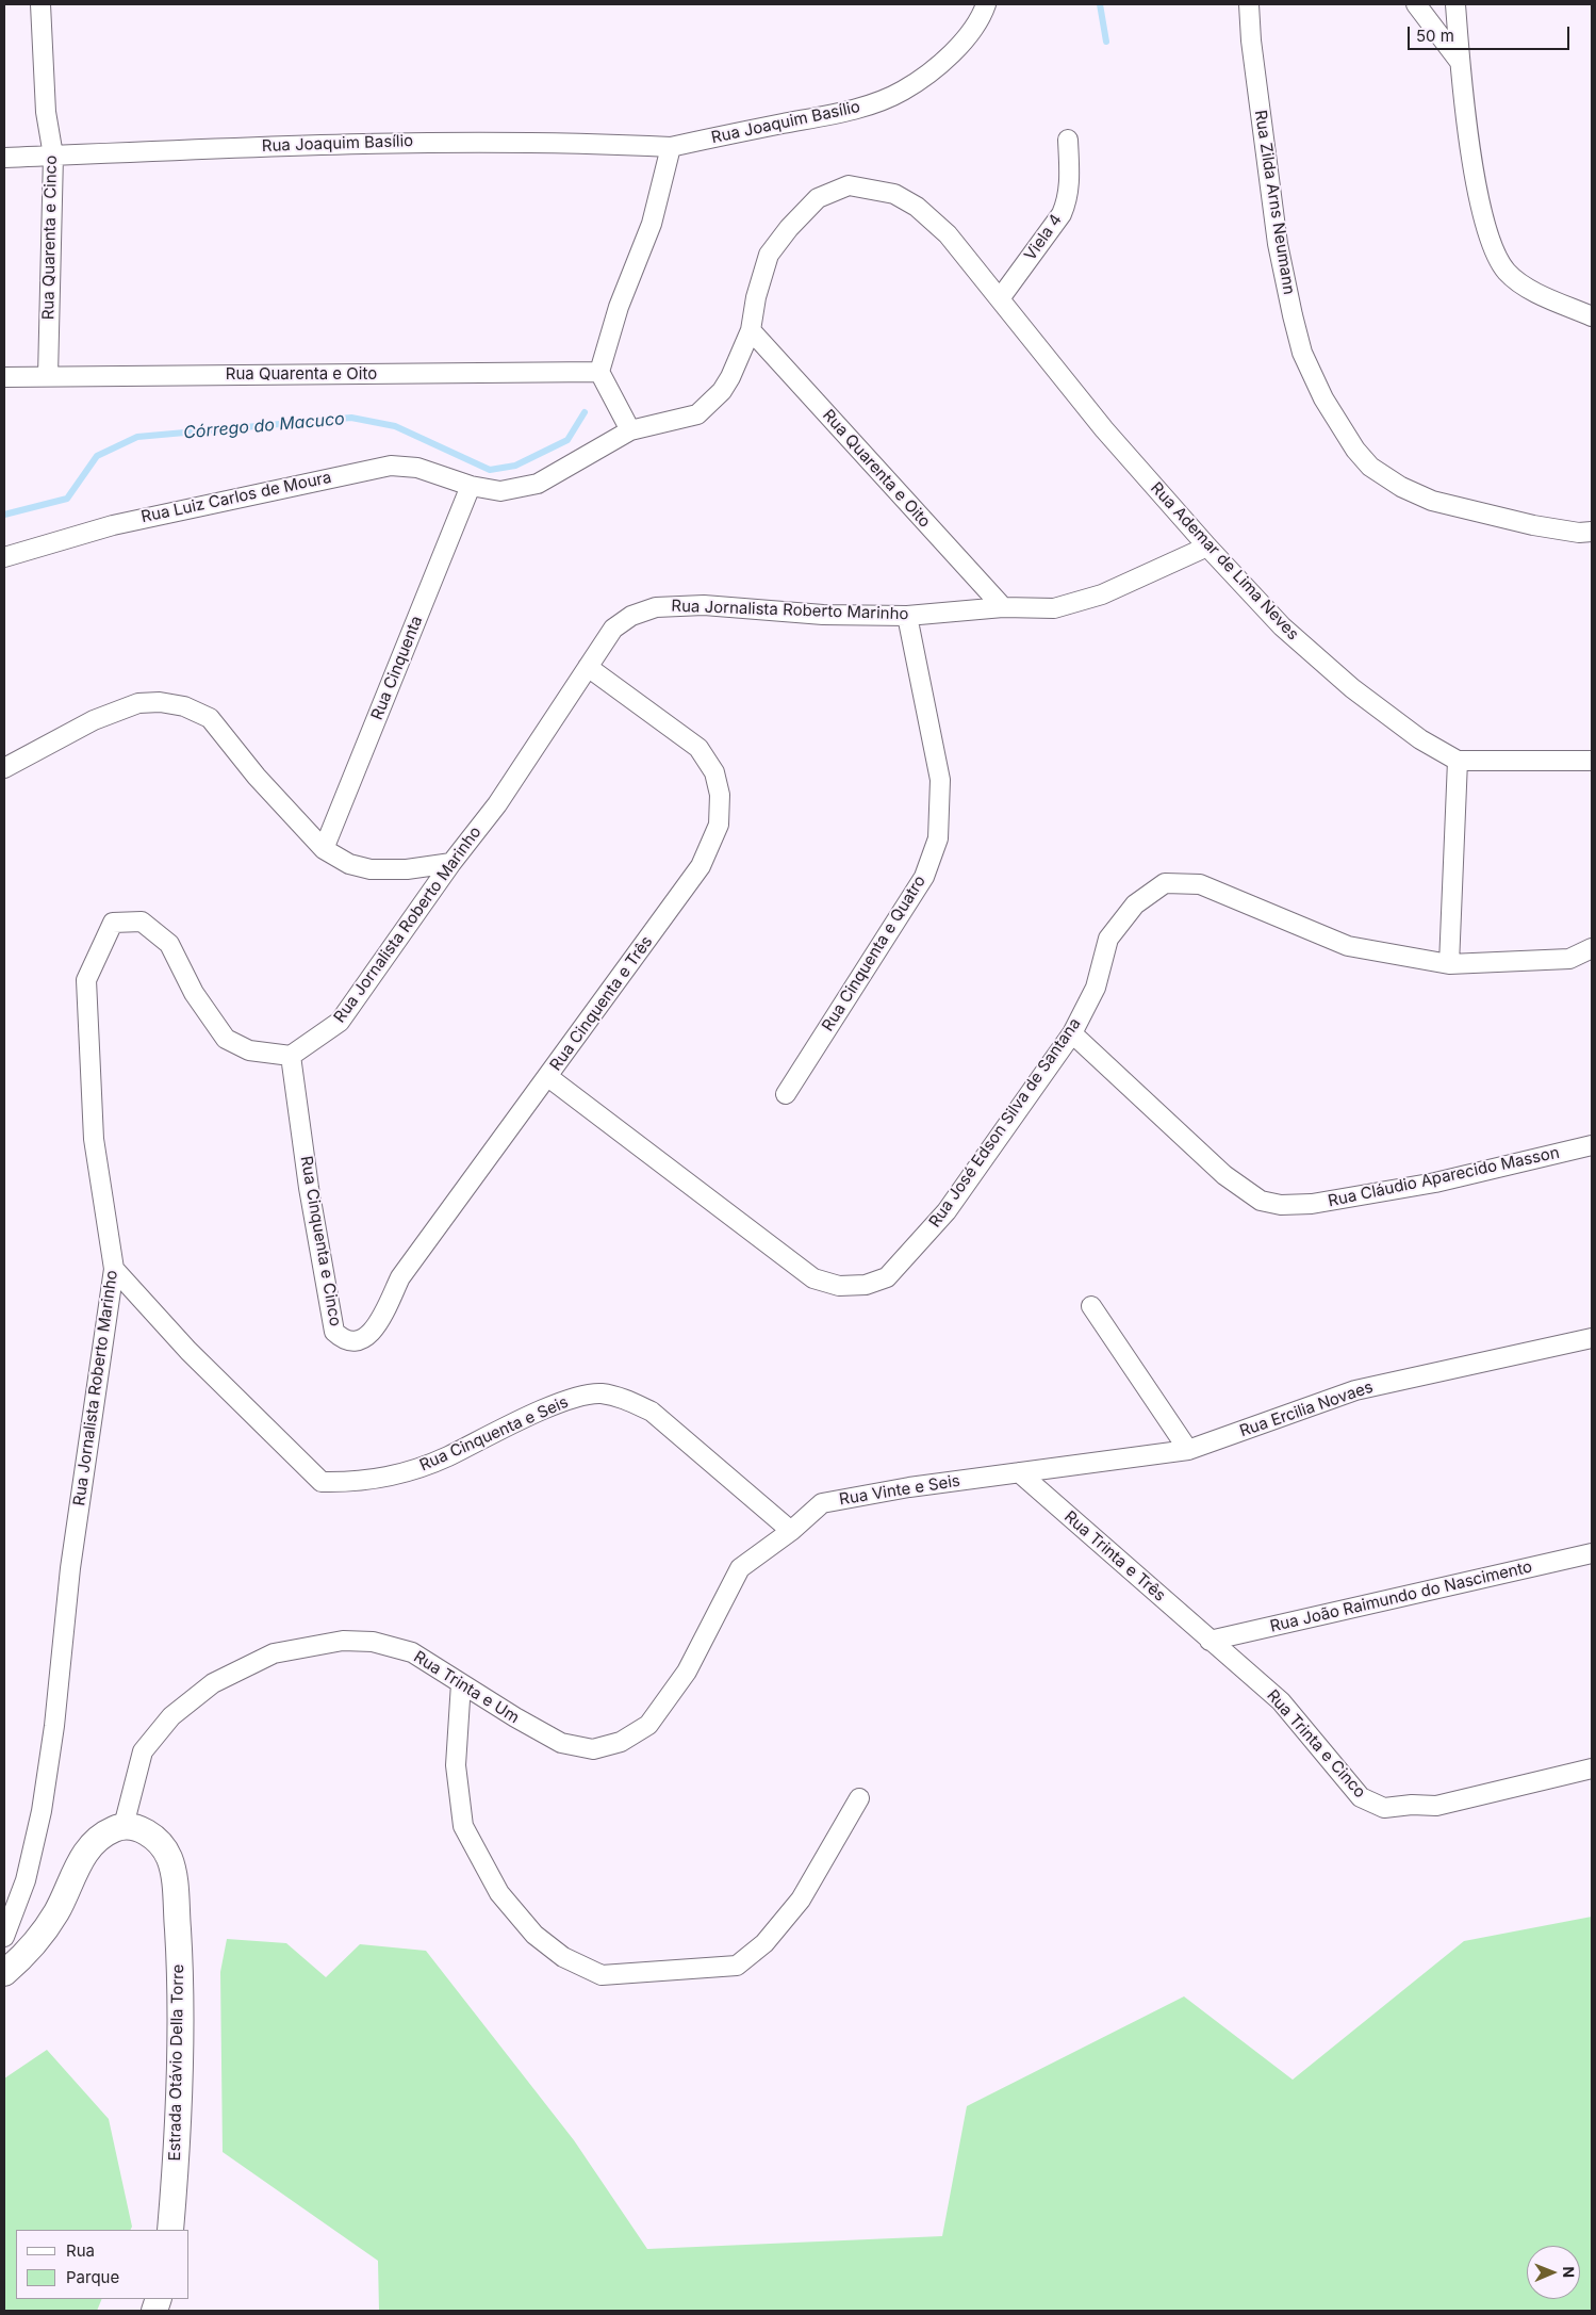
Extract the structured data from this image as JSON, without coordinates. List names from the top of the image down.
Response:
{
  "streets": {
    "main road": ["Estrada Otávio Della Torre"],
    "street": [
      "Rua Joaquim Basílio",
      "Rua Zilda Arns Neumann",
      "Rua Quarenta e Cinco",
      "Viela 4",
      "Rua Quarenta e Oito",
      "Rua Luiz Carlos de Moura",
      "Rua Ademar de Lima Neves",
      "Rua Jornalista Roberto Marinho",
      "Rua Cinquenta",
      "Rua Cinquenta e Quatro",
      "Rua Cinquenta e Três",
      "Rua José Edson Silva de Santana",
      "Rua Cláudio Aparecido Masson",
      "Rua Cinquenta e Cinco",
      "Rua Ercilia Novaes",
      "Rua Cinquenta e Seis",
      "Rua Vinte e Seis",
      "Rua Trinta e Três",
      "Rua João Raimundo do Nascimento",
      "Rua Trinta e Um",
      "Rua Trinta e Cinco"
    ]
  },
  "crossings": [
    ["Rua Joaquim Basílio", "Rua Quarenta e Cinco"],
    ["Rua Quarenta e Cinco", "Rua Quarenta e Oito"],
    ["Viela 4", "Rua Ademar de Lima Neves"],
    ["Rua Quarenta e Oito", "Rua Luiz Carlos de Moura"],
    ["Rua Quarenta e Oito", "Rua Ademar de Lima Neves"],
    ["Rua Quarenta e Oito", "Rua Jornalista Roberto Marinho"],
    ["Rua Luiz Carlos de Moura", "Rua Ademar de Lima Neves"],
    ["Rua Luiz Carlos de Moura", "Rua Cinquenta"],
    ["Rua Ademar de Lima Neves", "Rua Jornalista Roberto Marinho"],
    ["Rua Jornalista Roberto Marinho", "Rua Cinquenta e Quatro"],
    ["Rua Jornalista Roberto Marinho", "Rua Cinquenta e Três"],
    ["Rua Jornalista Roberto Marinho", "Rua Cinquenta e Cinco"],
    ["Rua Jornalista Roberto Marinho", "Rua Cinquenta e Seis"],
    ["Rua Cinquenta e Três", "Rua José Edson Silva de Santana"],
    ["Rua Cinquenta e Três", "Rua Cinquenta e Cinco"],
    ["Rua José Edson Silva de Santana", "Rua Cláudio Aparecido Masson"],
    ["Rua Ercilia Novaes", "Rua Vinte e Seis"],
    ["Rua Ercilia Novaes", "Rua Trinta e Três"],
    ["Rua Cinquenta e Seis", "Rua Vinte e Seis"],
    ["Rua Cinquenta e Seis", "Rua Trinta e Um"],
    ["Rua Vinte e Seis", "Rua Trinta e Três"],
    ["Rua Vinte e Seis", "Rua Trinta e Um"],
    ["Rua Trinta e Três", "Rua João Raimundo do Nascimento"],
    ["Rua Trinta e Três", "Rua Trinta e Cinco"],
    ["Rua João Raimundo do Nascimento", "Rua Trinta e Cinco"],
    ["Rua Trinta e Um", "Estrada Otávio Della Torre"]
  ],
  "water": ["Córrego do Macuco"],
  "legend": ["Rua", "Parque"],
  "scale_bar": "50 m",
  "north": "right"
}
